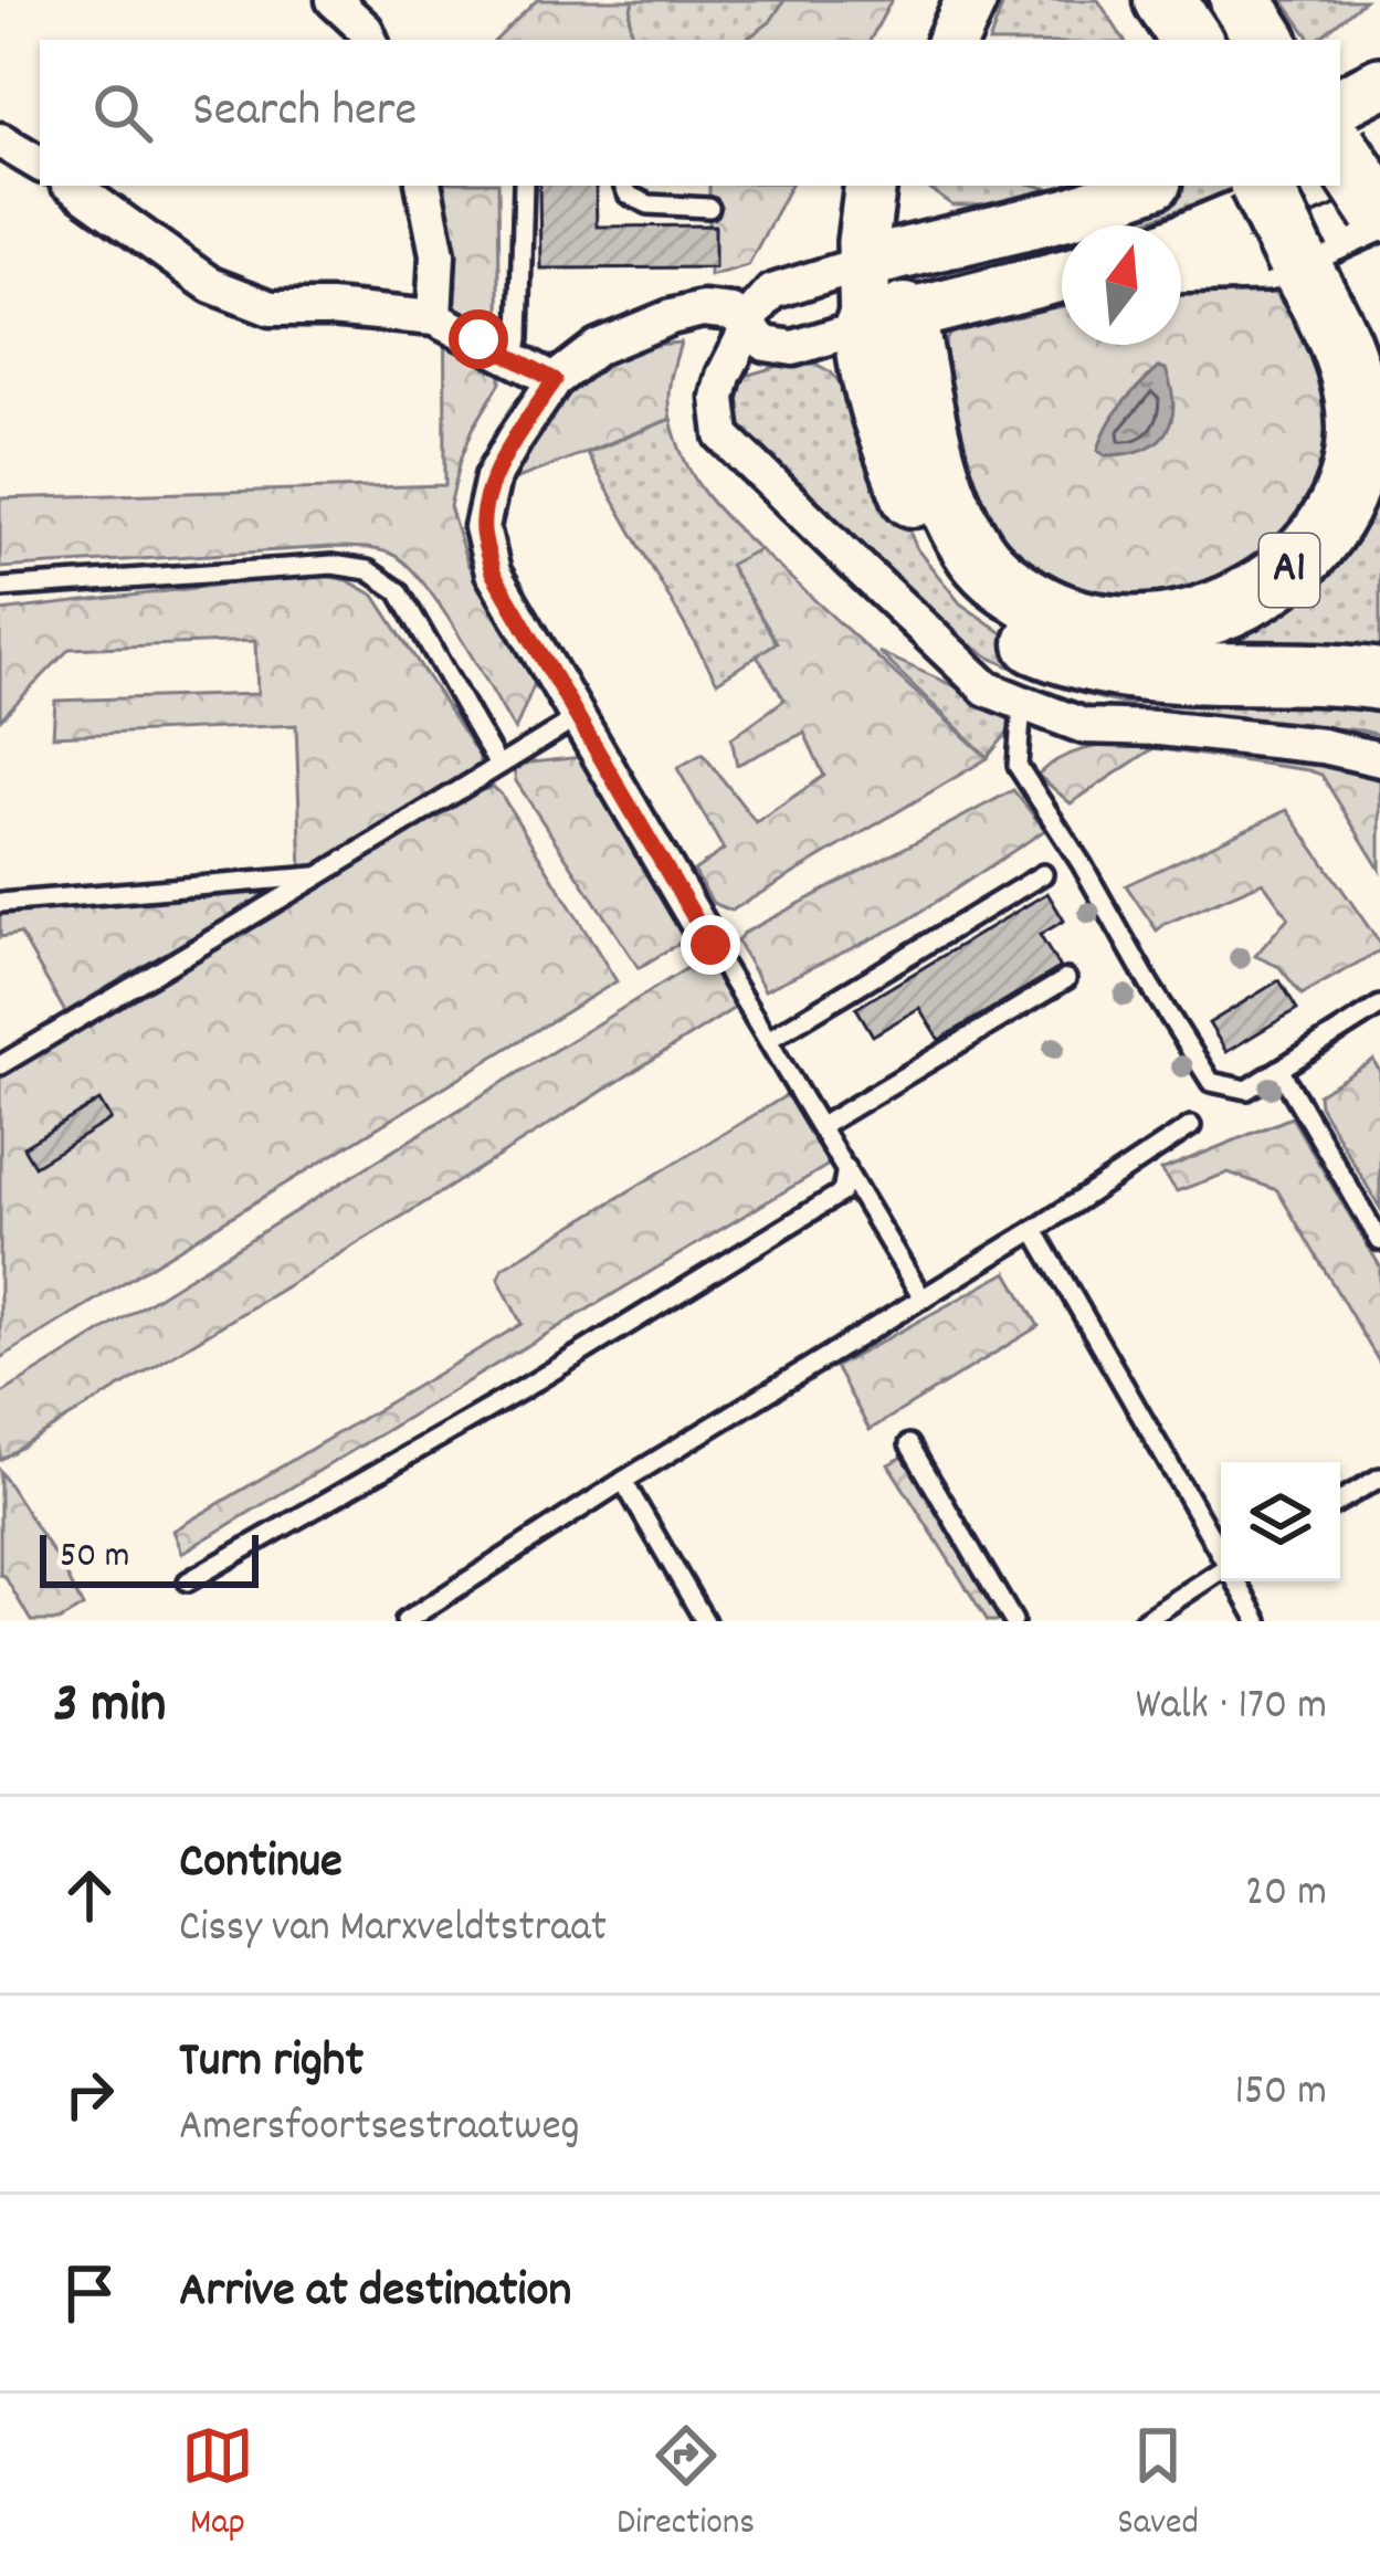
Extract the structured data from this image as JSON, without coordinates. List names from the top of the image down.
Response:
{
  "streets": {
    "highway": ["A1"]
  },
  "scale_bar": "50 m",
  "north": "top",
  "page": {
    "search": "Search here",
    "scale": "50 m",
    "heading": ["3 min", "Walk · 170 m"],
    "list": [
      ["Continue", "Cissy van Marxveldtstraat", "20 m"],
      ["Turn right", "Amersfoortsestraatweg", "150 m"],
      "Arrive at destination"
    ],
    "nav": ["Map", "Directions", "Saved"]
  }
}
